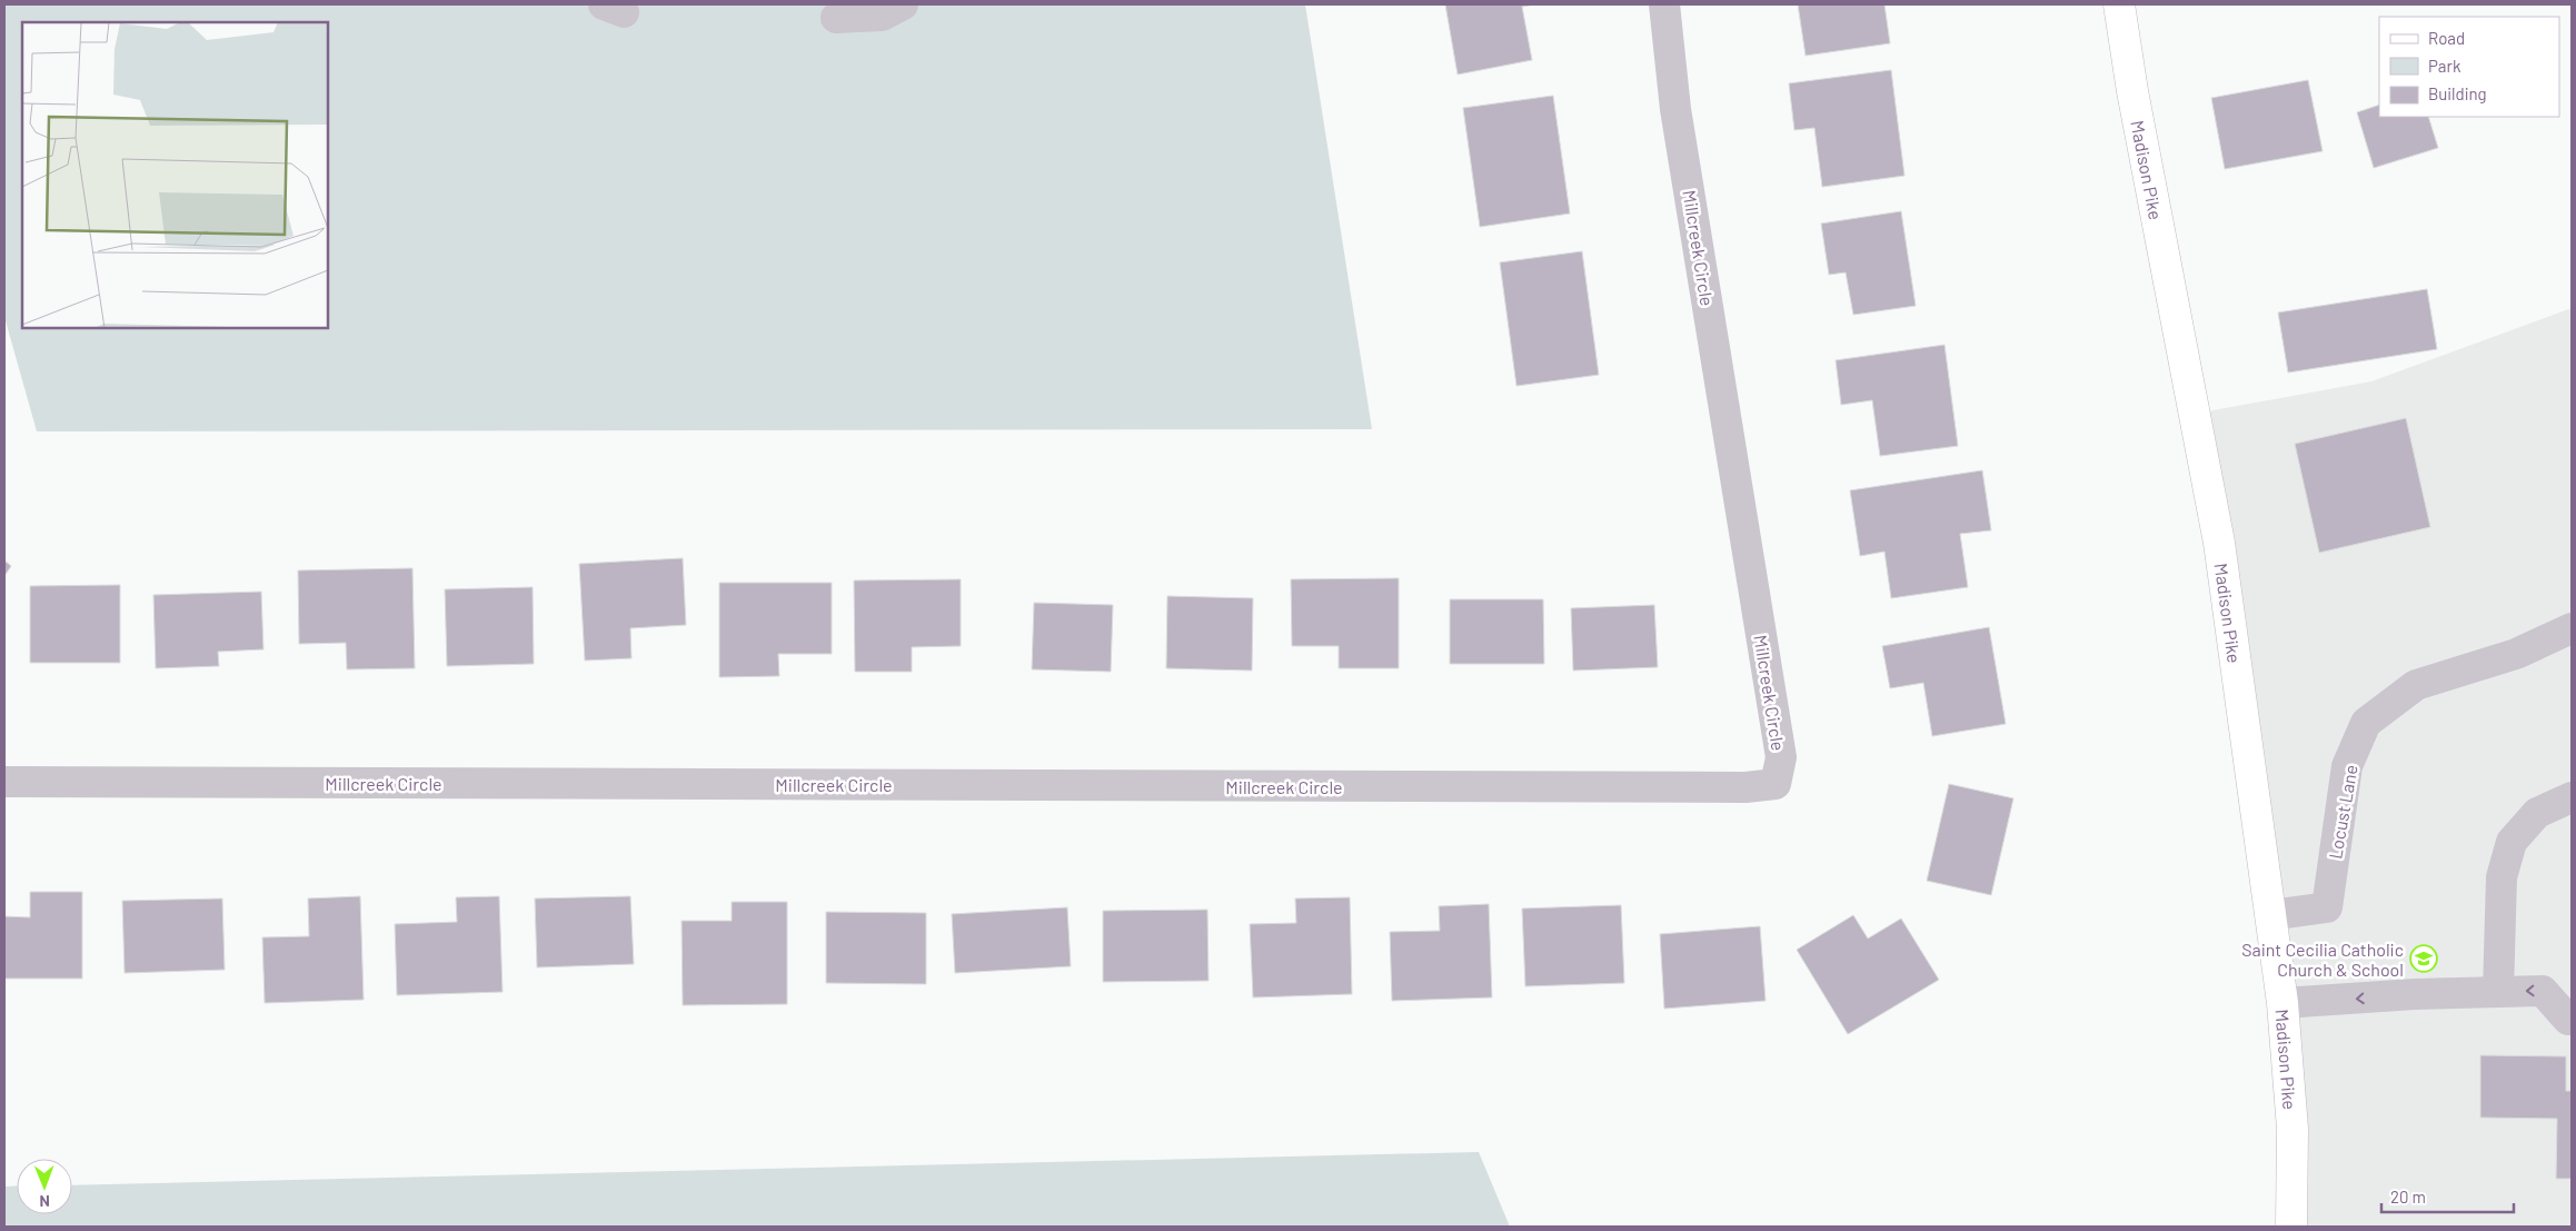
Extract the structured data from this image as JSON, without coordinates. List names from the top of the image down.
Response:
{
  "streets": {
    "main road": ["Madison Pike"],
    "street": ["Millcreek Circle", "Locust Lane"]
  },
  "crossings": [
    ["Madison Pike", "Locust Lane"]
  ],
  "places": {
    "school or university": ["Saint Cecilia Catholic Church & School"]
  },
  "legend": ["Road", "Park", "Building"],
  "scale_bar": "20 m",
  "north": "bottom"
}
